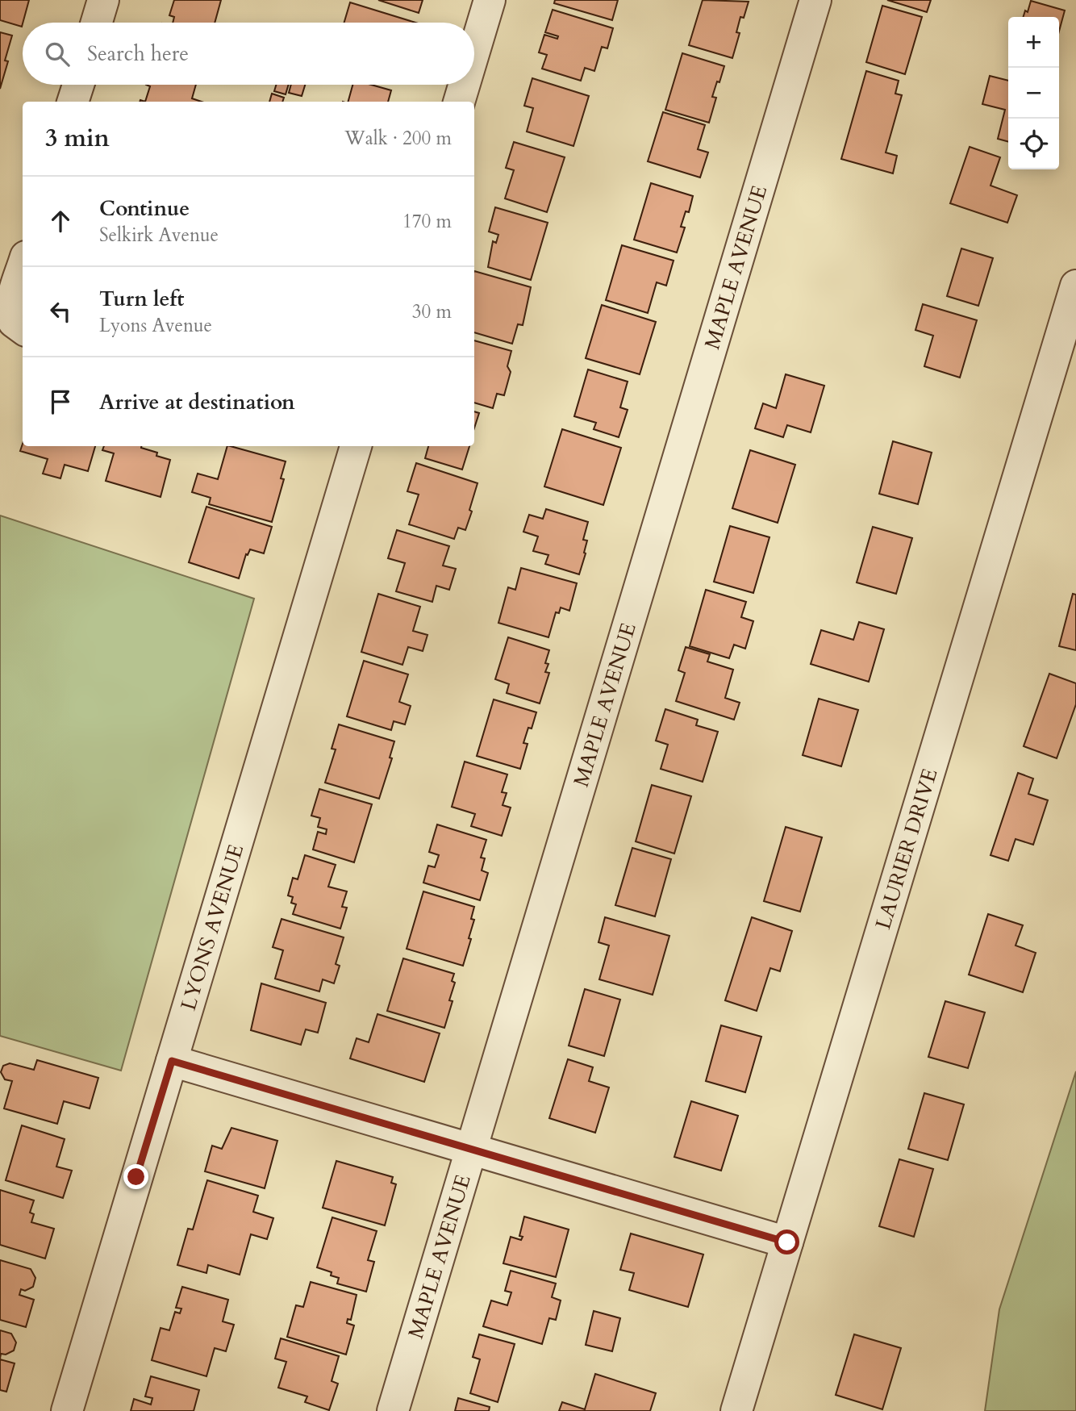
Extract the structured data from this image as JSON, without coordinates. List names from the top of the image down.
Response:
{
  "streets": {
    "street": ["MAPLE AVENUE", "LAURIER DRIVE", "LYONS AVENUE"]
  },
  "page": {
    "map_buttons": ["+", "−"],
    "search": "Search here",
    "heading": ["3 min", "Walk · 200 m"],
    "list": [
      ["Continue", "Selkirk Avenue", "170 m"],
      ["Turn left", "Lyons Avenue", "30 m"],
      "Arrive at destination"
    ]
  }
}
